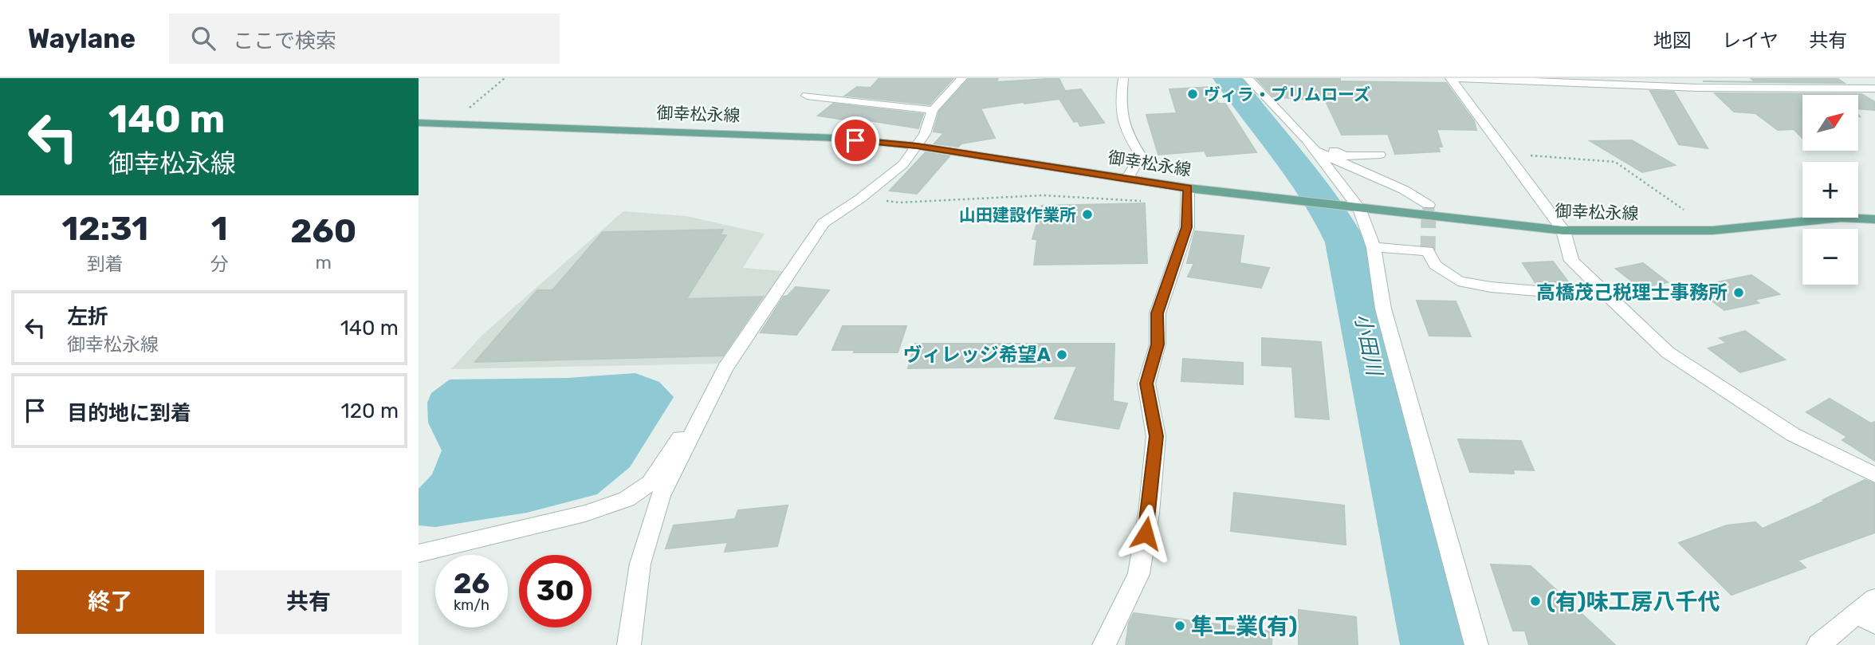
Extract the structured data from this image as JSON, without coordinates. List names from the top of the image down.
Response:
{
  "streets": {
    "main road": ["御幸松永線"]
  },
  "water": ["小田川"],
  "places": [
    "ヴィラ・プリムローズ",
    "山田建設作業所",
    "高橋茂己税理士事務所",
    "ヴィレッジ希望A",
    "(有)味工房八千代",
    "隼工業(有)"
  ],
  "north": "top right",
  "page": {
    "header": "Waylane",
    "search": "ここで検索",
    "nav": ["地図", "レイヤ", "共有"],
    "turn": ["140 m", "御幸松永線"],
    "map_buttons": ["+", "−"],
    "eta": [
      "12:31",
      "到着",
      "1",
      "分",
      "260",
      "m"
    ],
    "list": [
      {
        "name": "左折",
        "note": "御幸松永線",
        "value": "140 m"
      },
      {
        "name": "目的地に到着",
        "value": "120 m"
      }
    ],
    "speed": "26 km/h",
    "limit": "30",
    "buttons": ["終了", "共有"]
  }
}
